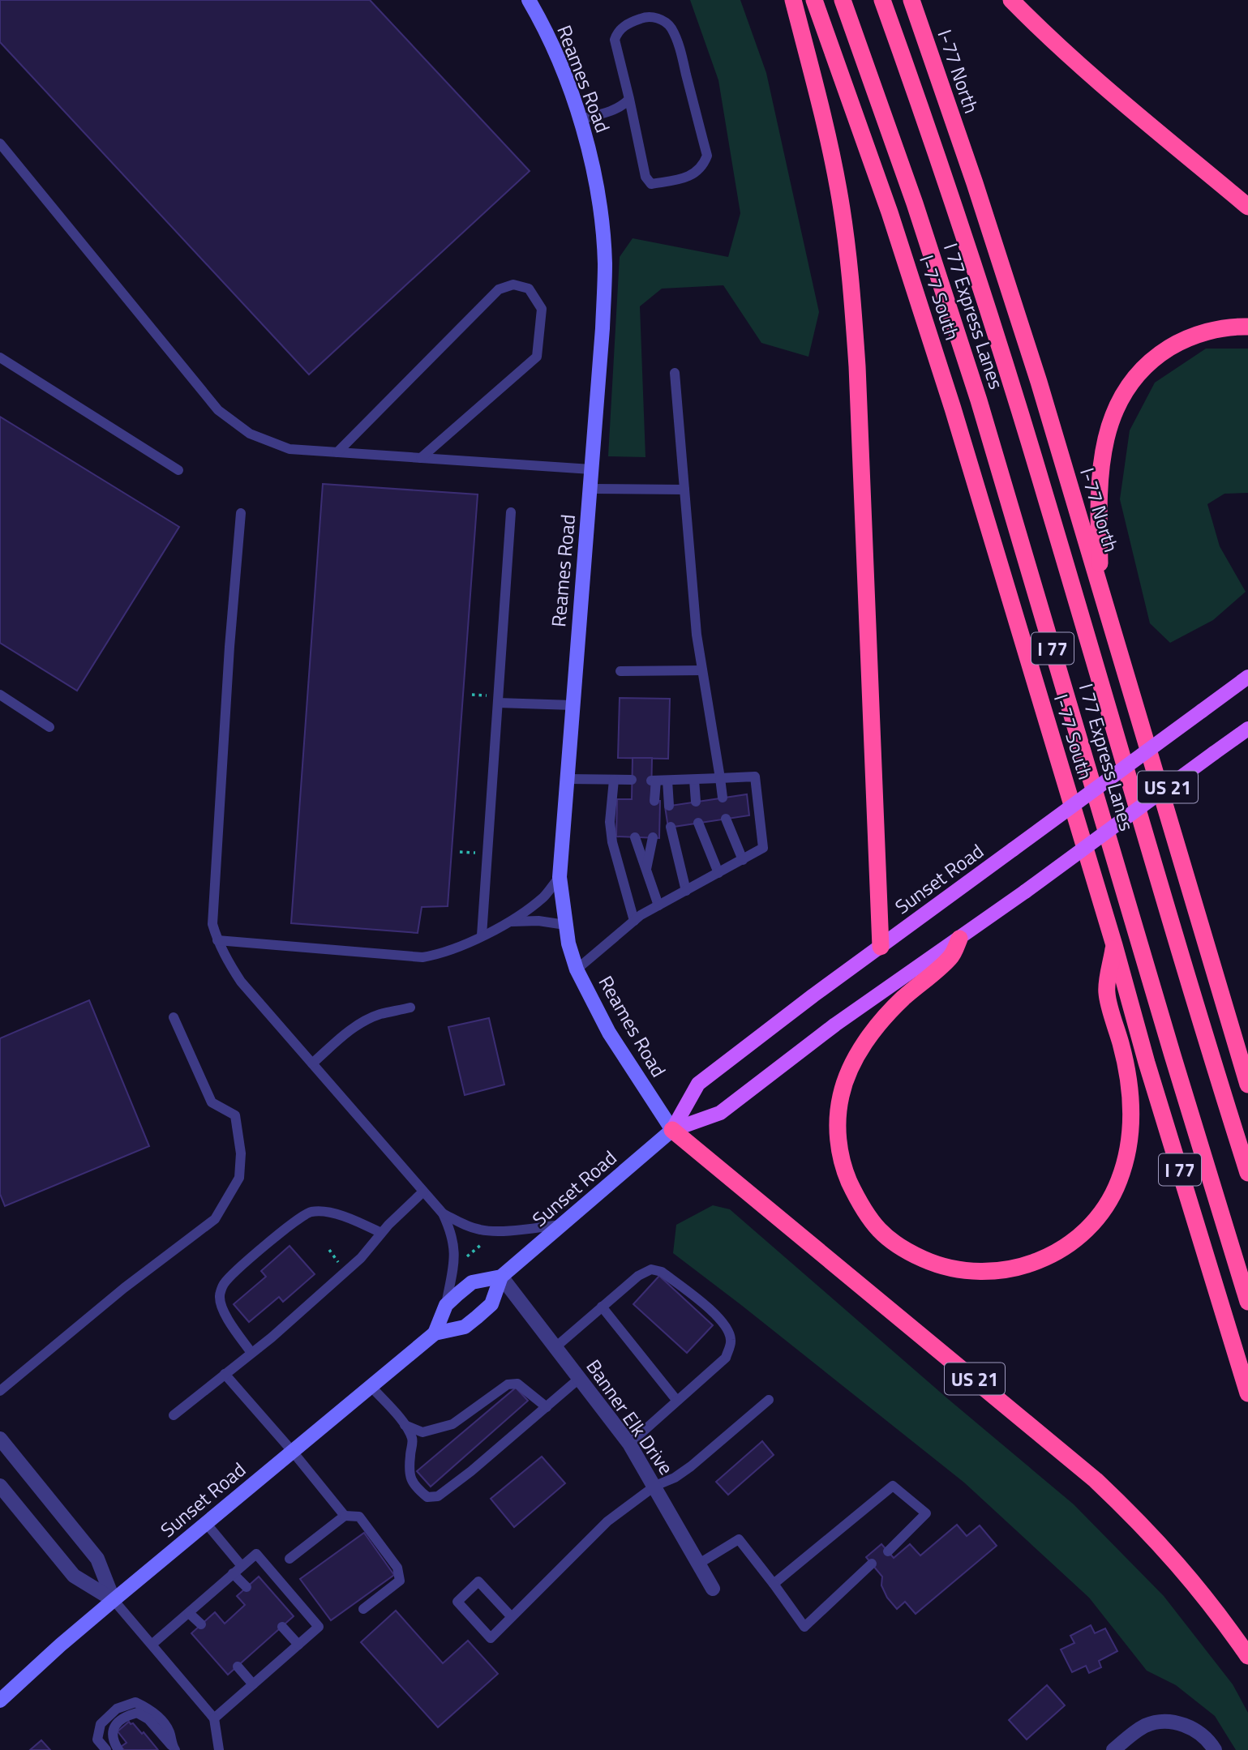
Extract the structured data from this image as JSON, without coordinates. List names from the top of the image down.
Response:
{
  "streets": {
    "highway": [
      "I-77 North",
      "I-77 South",
      "I 77 Express Lanes",
      "I 77",
      "US 21"
    ],
    "main road": ["Reames Road", "Sunset Road"],
    "street": ["Banner Elk Drive"]
  },
  "crossings": [
    ["Reames Road", "US 21"],
    ["Reames Road", "Sunset Road"],
    ["US 21", "Sunset Road"],
    ["Sunset Road", "Banner Elk Drive"]
  ]
}
